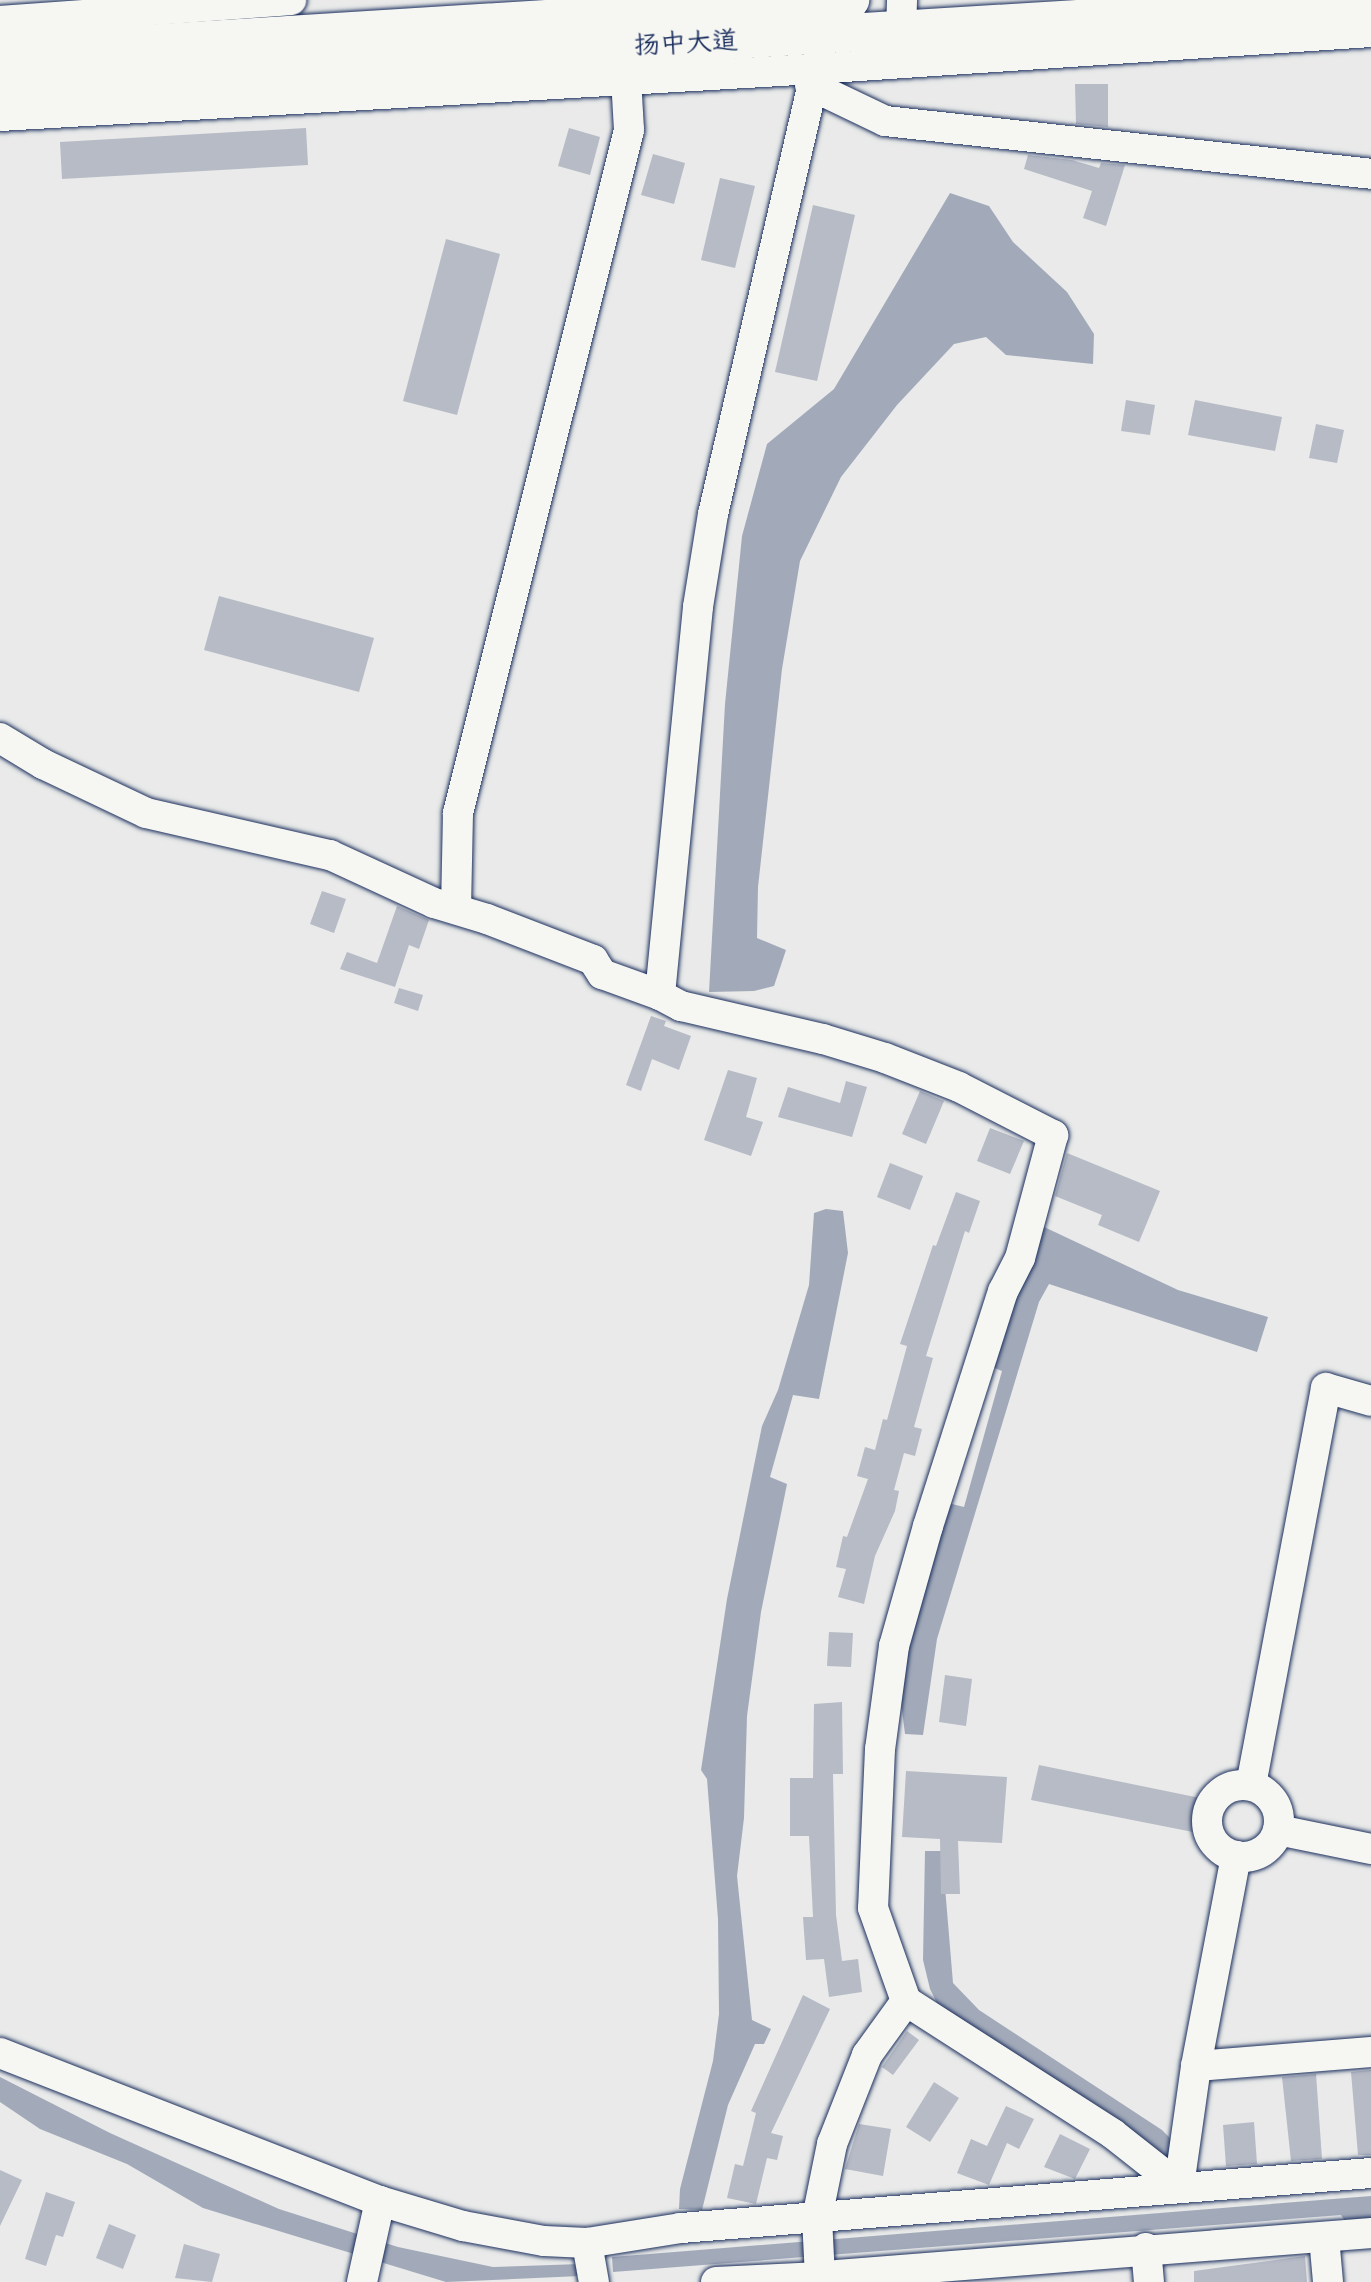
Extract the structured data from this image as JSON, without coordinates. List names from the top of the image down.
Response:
{
  "streets": {
    "main road": ["扬中大道"]
  }
}
